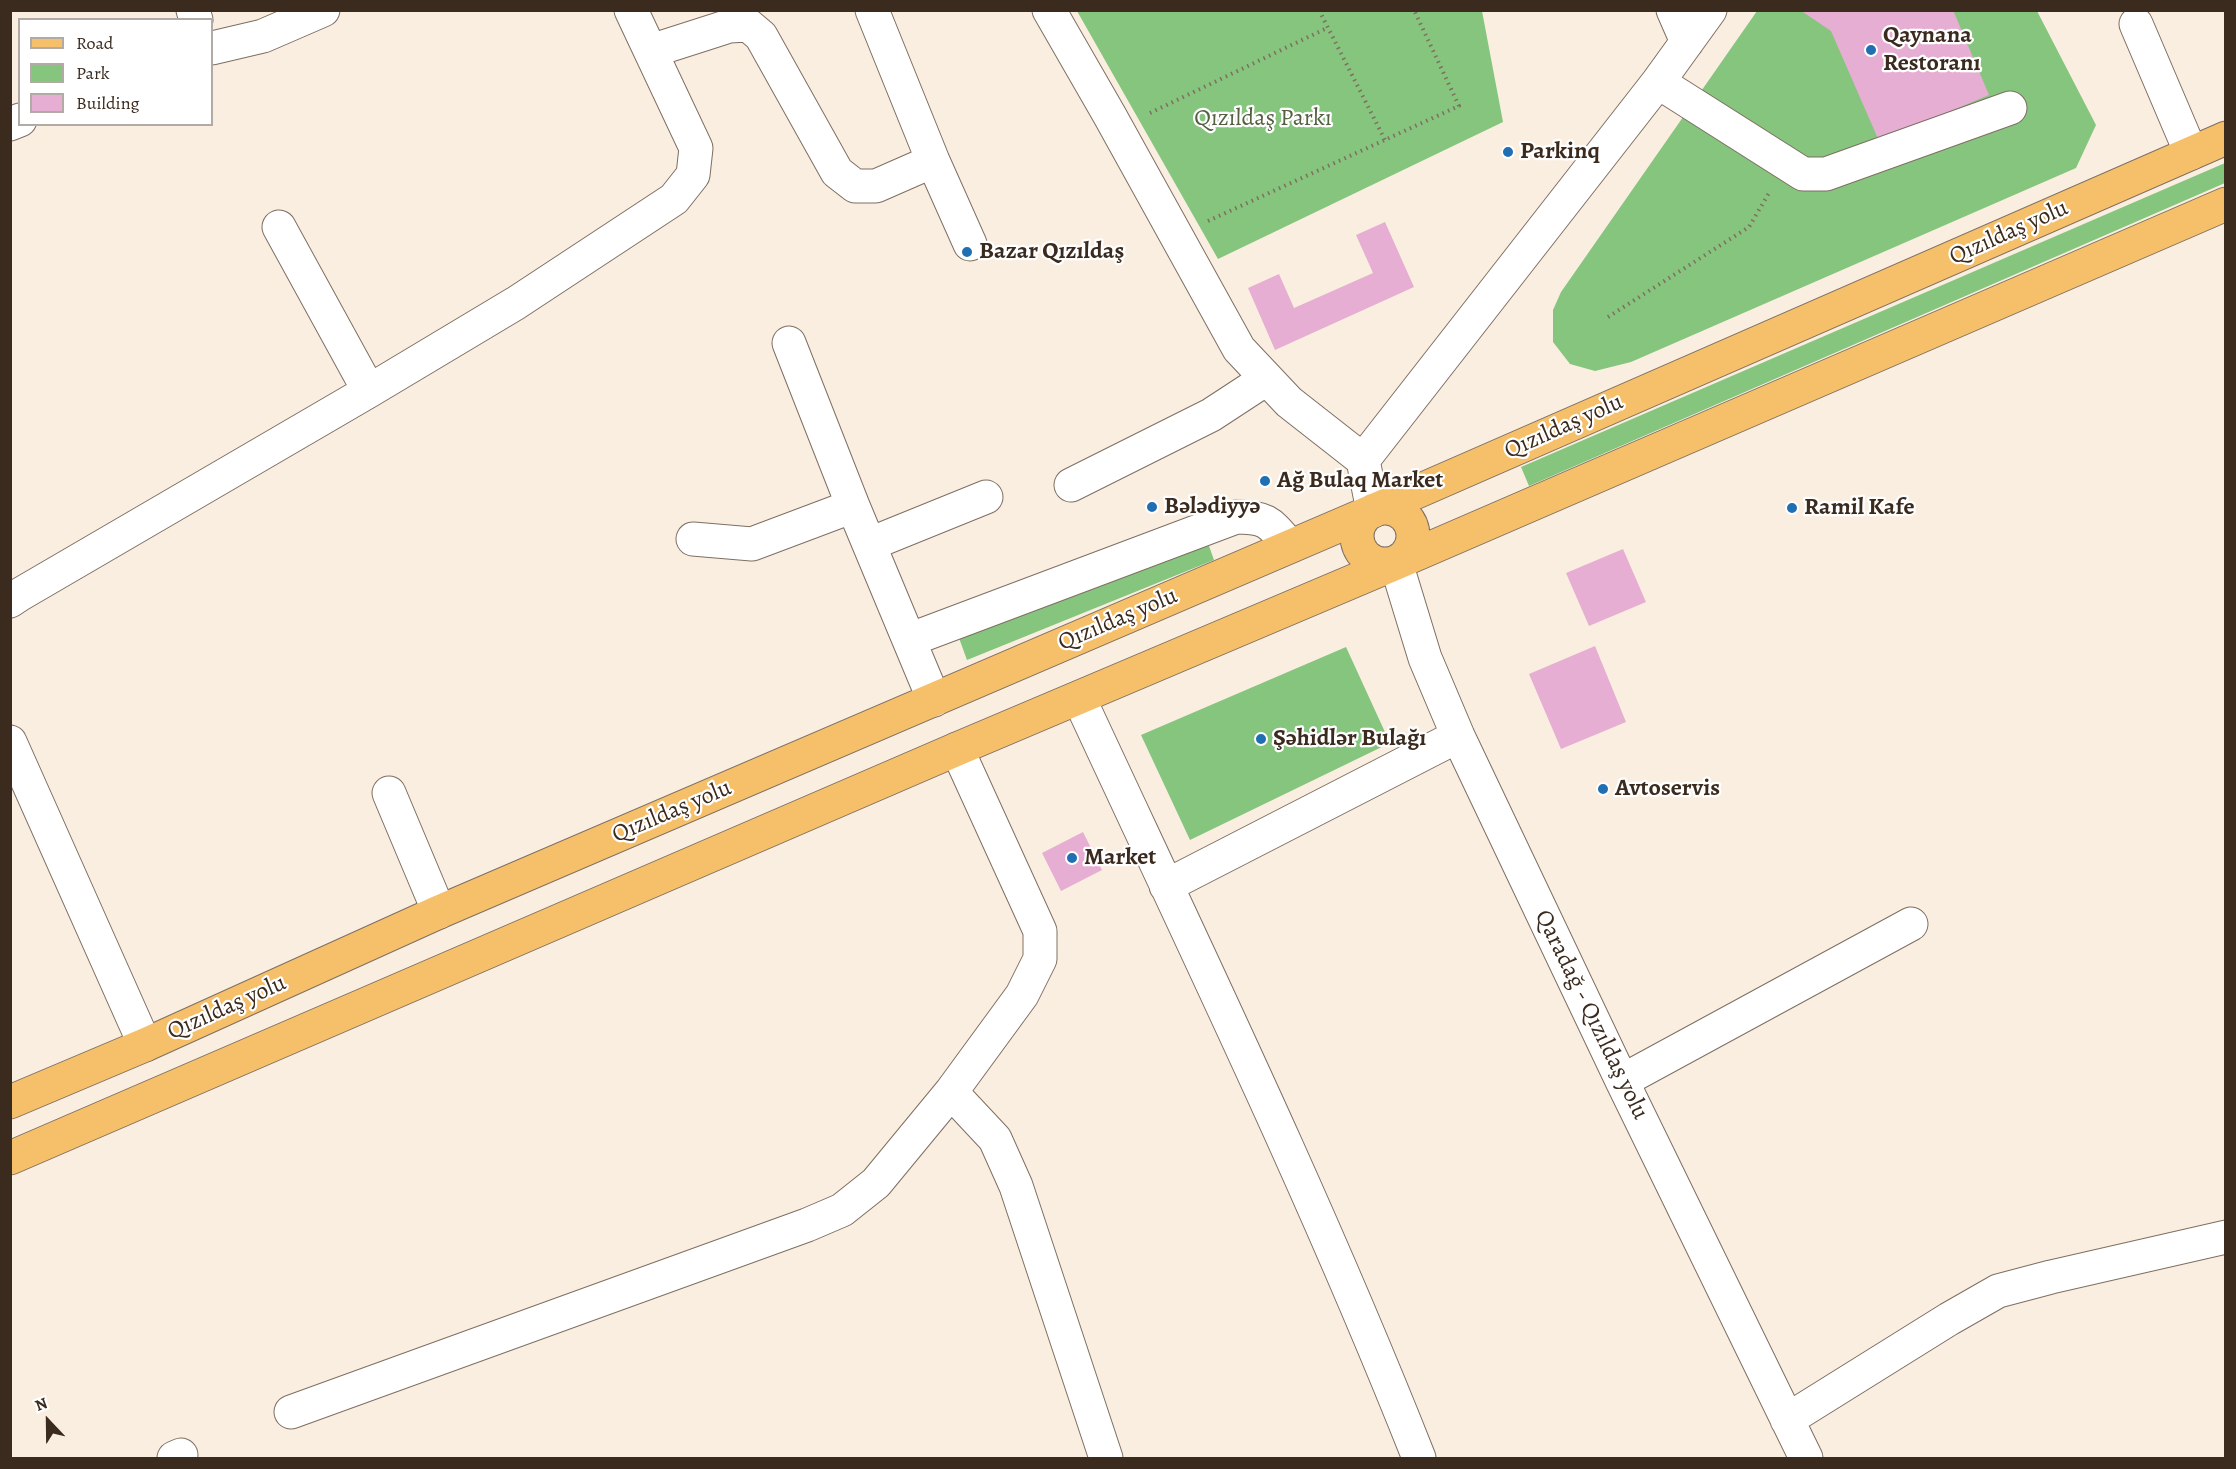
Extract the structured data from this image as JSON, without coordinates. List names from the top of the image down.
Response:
{
  "streets": {
    "main road": ["Qızıldaş yolu"],
    "street": ["Qaradağ - Qızıldaş yolu"]
  },
  "parks": ["Qızıldaş Parkı"],
  "places": [
    "Qaynana Restoranı",
    "Parkinq",
    "Bazar Qızıldaş",
    "Ağ Bulaq Market",
    "Bələdiyyə",
    "Ramil Kafe",
    "Şəhidlər Bulağı",
    "Avtoservis",
    "Market"
  ],
  "legend": ["Road", "Park", "Building"],
  "north": "top"
}
